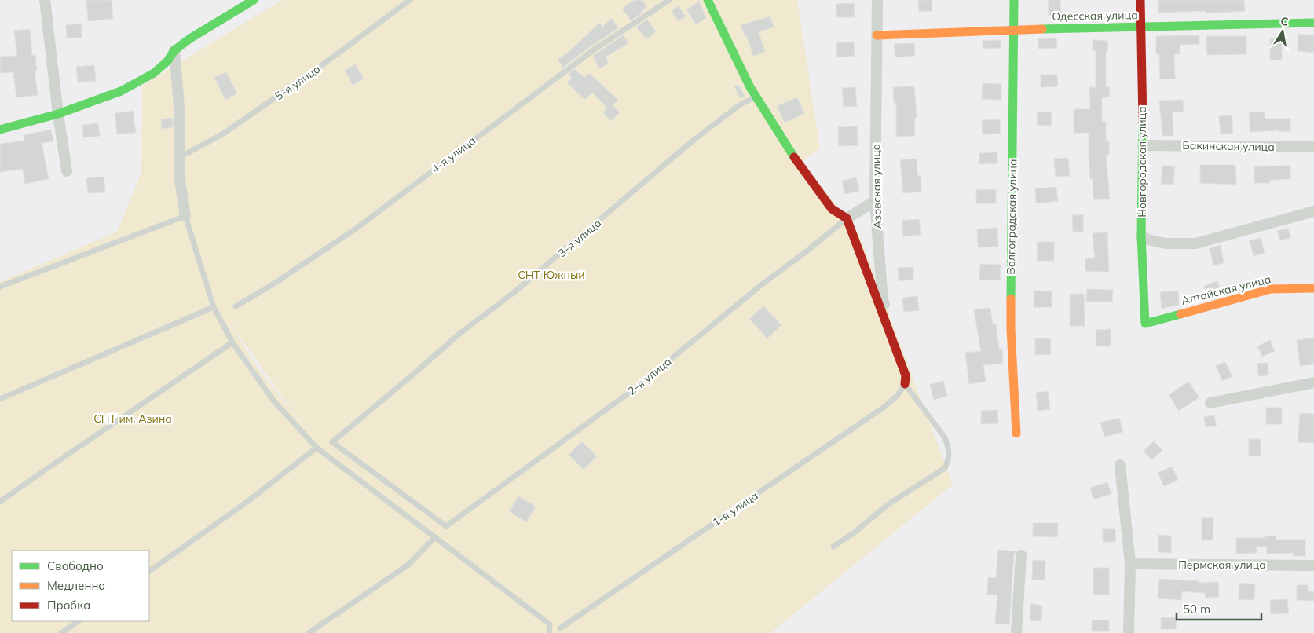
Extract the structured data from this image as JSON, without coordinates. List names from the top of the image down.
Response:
{
  "streets": {
    "street": [
      "Одесская улица",
      "Бакинская улица",
      "Новгородская улица",
      "Азовская улица",
      "Волгоградская улица",
      "Алтайская улица",
      "Пермская улица"
    ],
    "lane": [
      "5-я улица",
      "4-я улица",
      "3-я улица",
      "2-я улица",
      "1-я улица"
    ]
  },
  "crossings": [
    ["Одесская улица", "Новгородская улица"],
    ["Одесская улица", "Азовская улица"],
    ["Одесская улица", "Волгоградская улица"],
    ["Бакинская улица", "Новгородская улица"],
    ["Новгородская улица", "Алтайская улица"],
    ["3-я улица", "2-я улица"]
  ],
  "parks": ["СНТ Южный", "СНТ им. Азина"],
  "legend": ["Свободно", "Медленно", "Пробка"],
  "scale_bar": "50 m",
  "north": "top"
}
